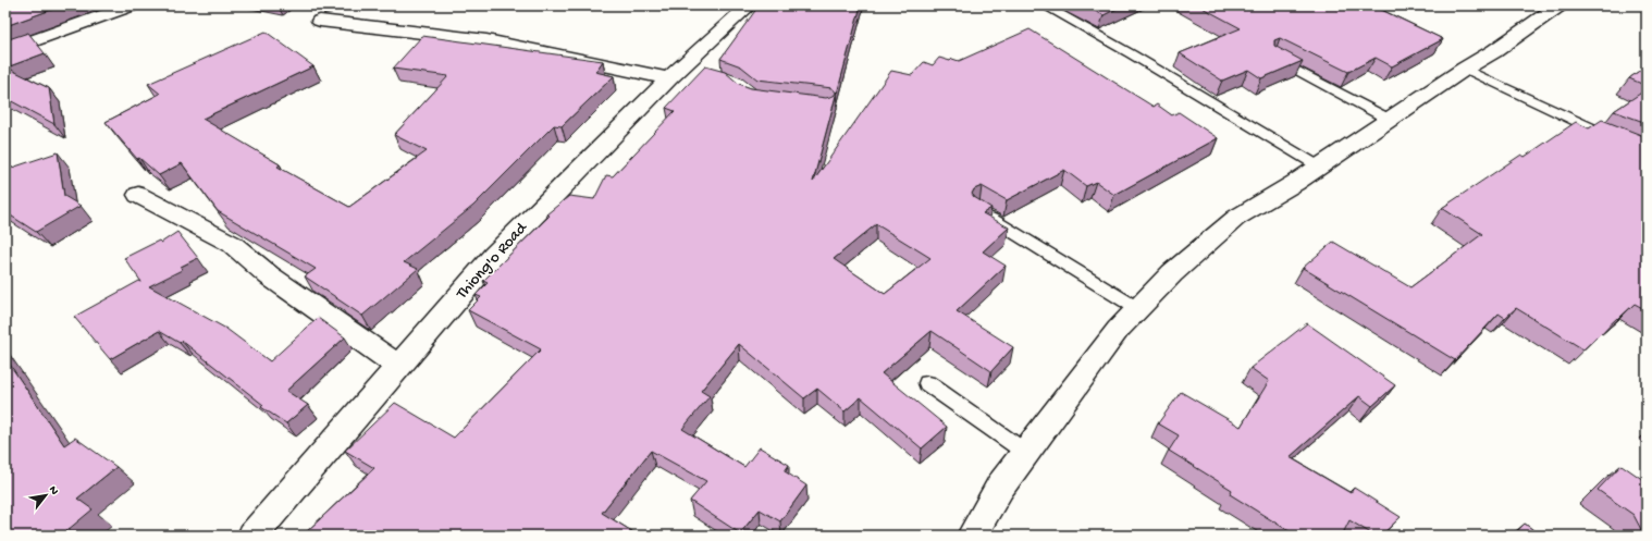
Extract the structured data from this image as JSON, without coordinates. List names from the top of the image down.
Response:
{
  "streets": {
    "street": ["Thiong'o Road"]
  },
  "north": "top right"
}
